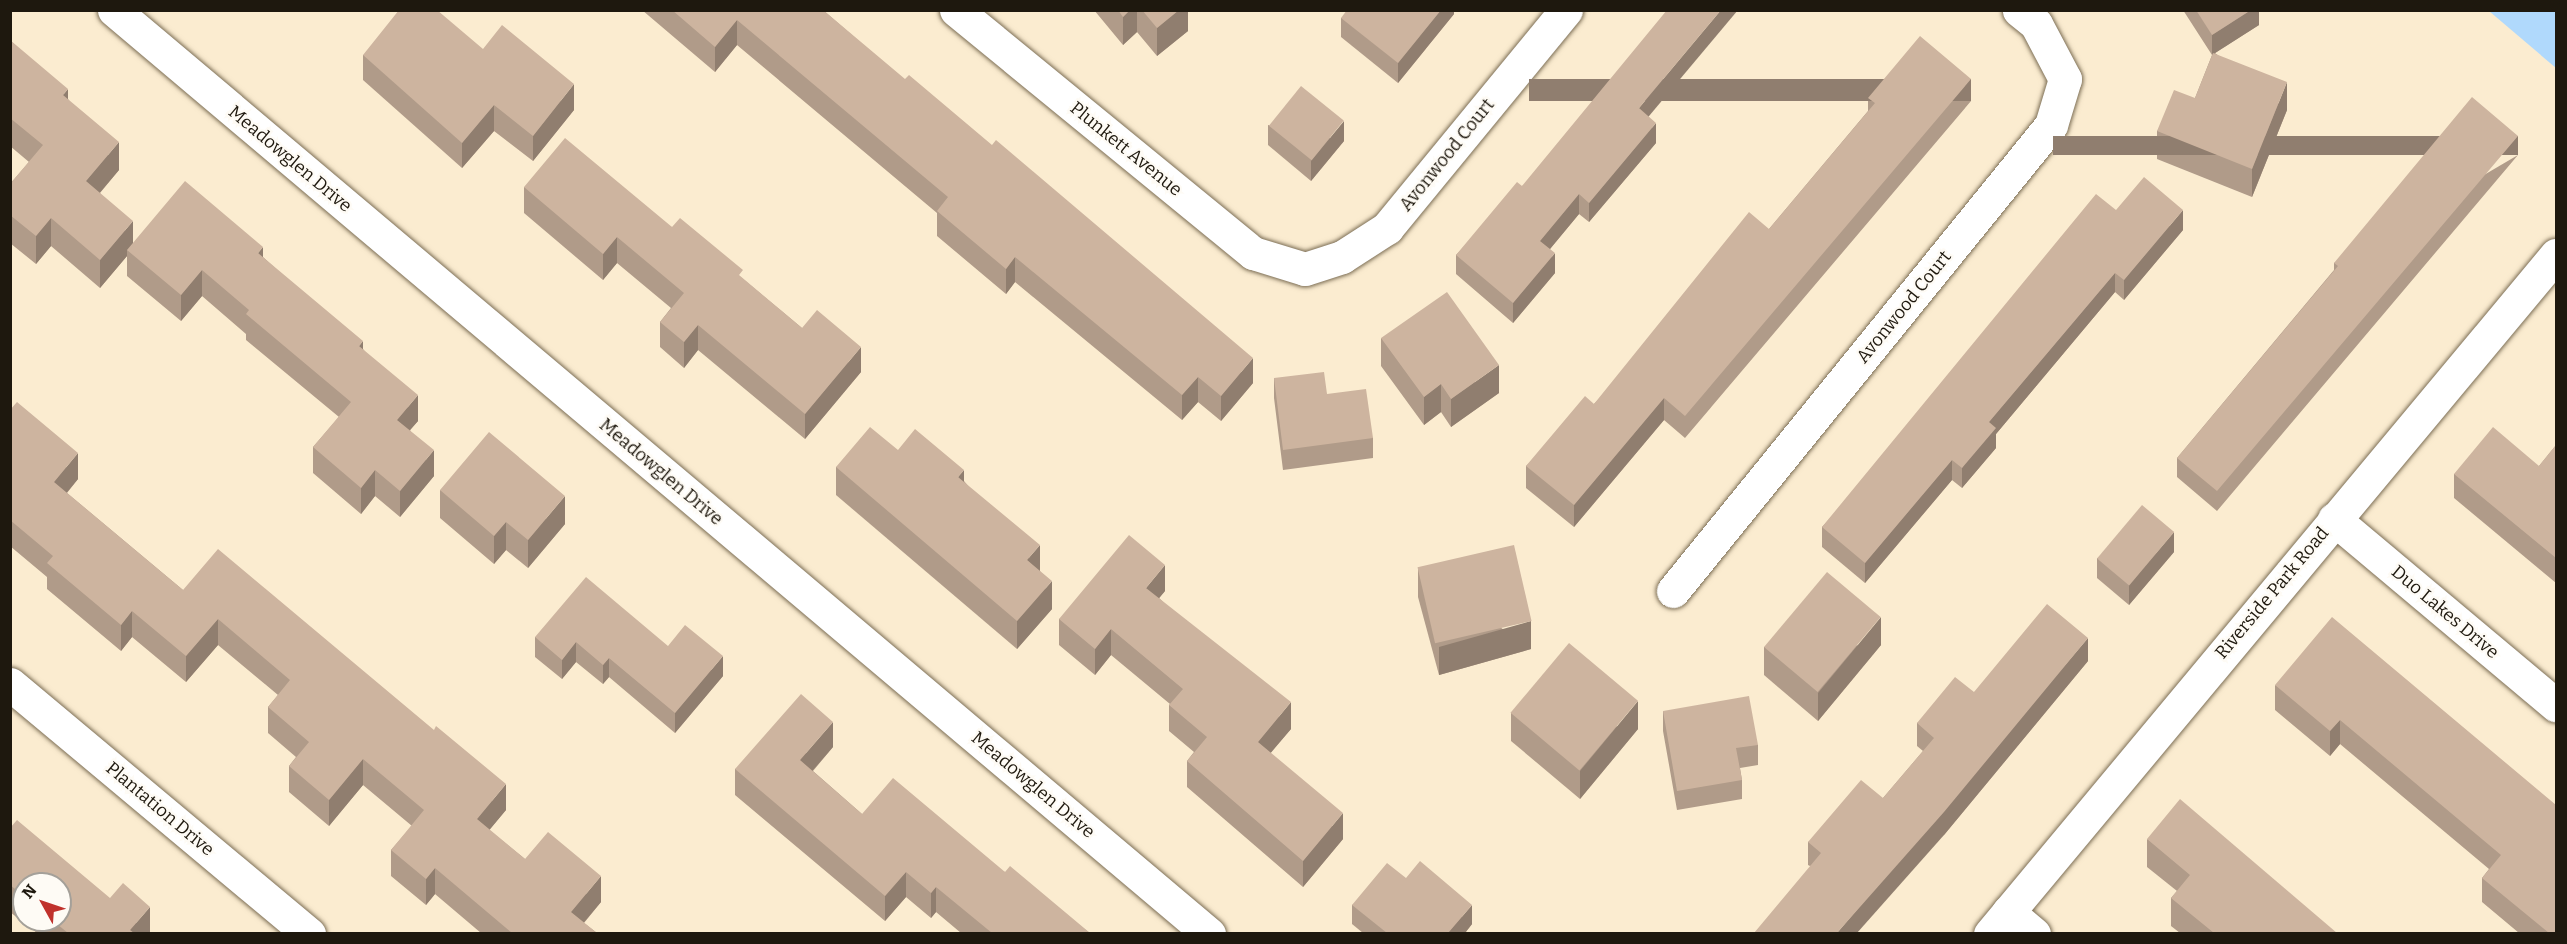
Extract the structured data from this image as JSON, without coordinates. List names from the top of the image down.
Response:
{
  "streets": {
    "street": [
      "Plunkett Avenue",
      "Avonwood Court",
      "Meadowglen Drive",
      "Riverside Park Road",
      "Duo Lakes Drive",
      "Plantation Drive"
    ]
  },
  "crossings": [
    ["Plunkett Avenue", "Avonwood Court"],
    ["Riverside Park Road", "Duo Lakes Drive"]
  ],
  "north": "top left"
}
